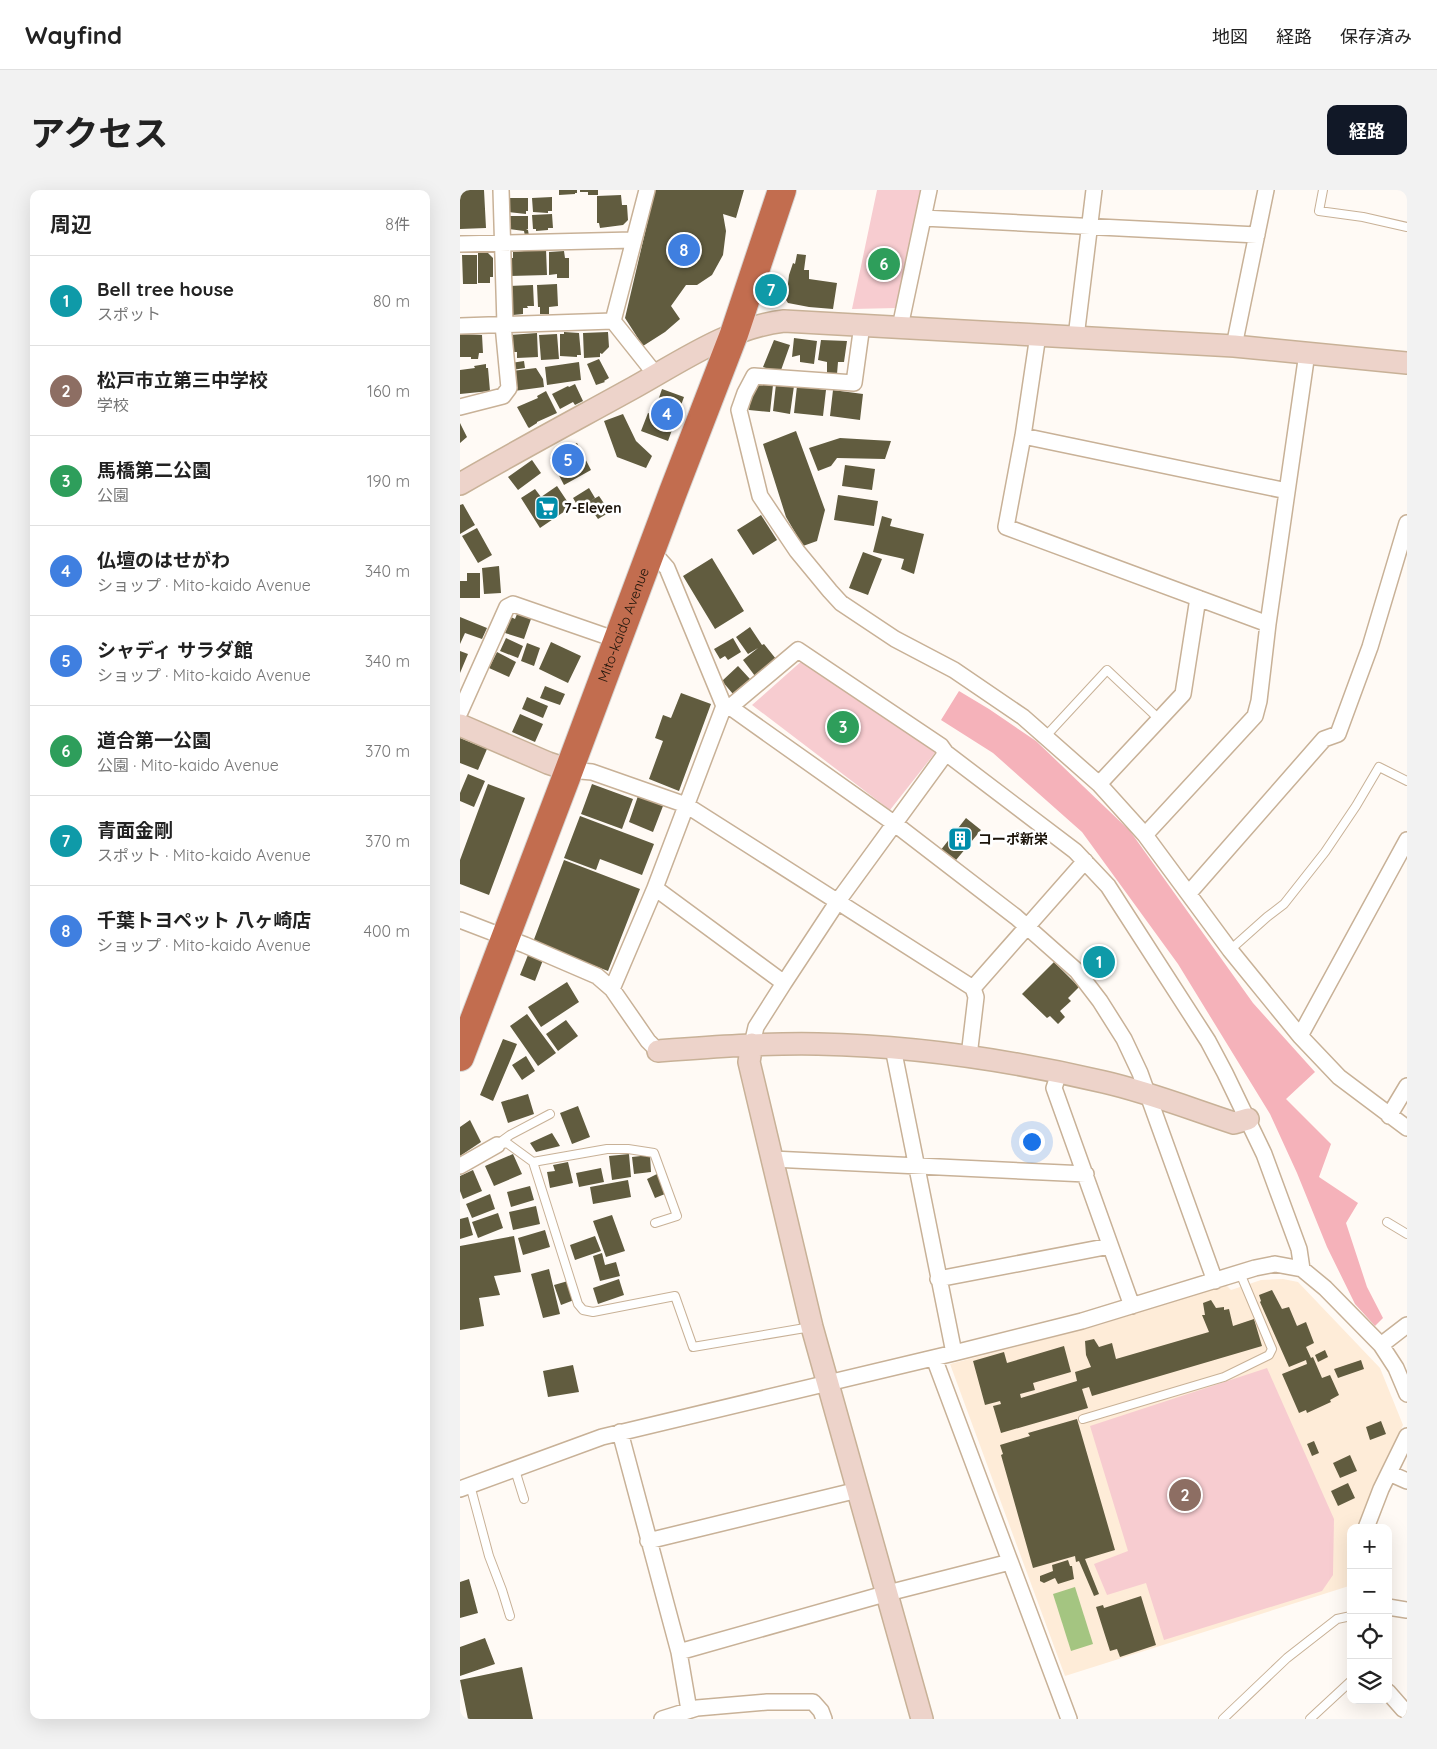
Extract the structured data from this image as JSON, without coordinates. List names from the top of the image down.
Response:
{
  "streets": {
    "highway": ["Mito-kaido Avenue"]
  },
  "places": {
    "supermarket": ["7-Eleven"],
    "building": ["コーポ新栄"]
  },
  "page": {
    "header": "Wayfind",
    "nav": ["地図", "経路", "保存済み"],
    "title": "アクセス",
    "buttons": "経路",
    "heading": ["周辺", "8件"],
    "pins": [
      "8",
      "6",
      "7",
      "4",
      "5",
      "3",
      "1",
      "2"
    ],
    "list": [
      {
        "mark": "1",
        "name": "Bell tree house",
        "note": "スポット",
        "value": "80 m"
      },
      {
        "mark": "2",
        "name": "松戸市立第三中学校",
        "note": "学校",
        "value": "160 m"
      },
      {
        "mark": "3",
        "name": "馬橋第二公園",
        "note": "公園",
        "value": "190 m"
      },
      {
        "mark": "4",
        "name": "仏壇のはせがわ",
        "note": "ショップ · Mito-kaido Avenue",
        "value": "340 m"
      },
      {
        "mark": "5",
        "name": "シャディ サラダ館",
        "note": "ショップ · Mito-kaido Avenue",
        "value": "340 m"
      },
      {
        "mark": "6",
        "name": "道合第一公園",
        "note": "公園 · Mito-kaido Avenue",
        "value": "370 m"
      },
      {
        "mark": "7",
        "name": "青面金剛",
        "note": "スポット · Mito-kaido Avenue",
        "value": "370 m"
      },
      {
        "mark": "8",
        "name": "千葉トヨペット 八ヶ崎店",
        "note": "ショップ · Mito-kaido Avenue",
        "value": "400 m"
      }
    ],
    "map_buttons": ["+", "−"]
  }
}
